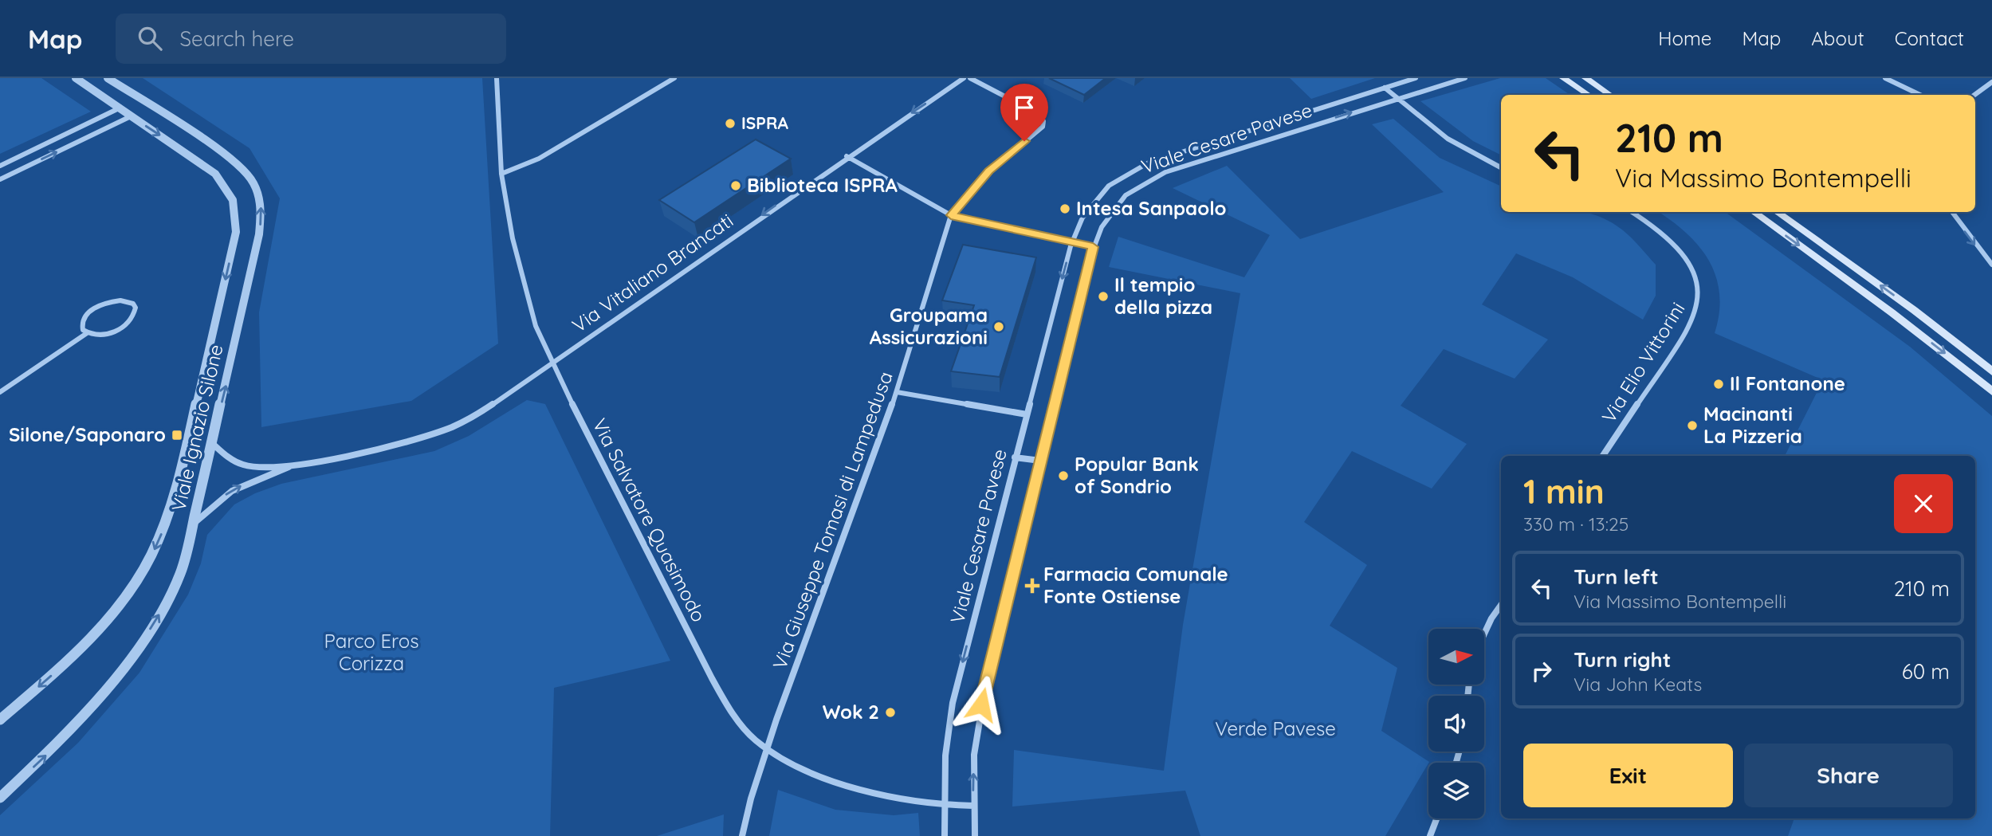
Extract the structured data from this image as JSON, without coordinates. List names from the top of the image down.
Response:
{
  "streets": {
    "street": [
      "Viale Cesare Pavese",
      "Via Vitaliano Brancati",
      "Via Elio Vittorini",
      "Viale Ignazio Silone",
      "Via Salvatore Quasimodo",
      "Via Giuseppe Tomasi di Lampedusa"
    ]
  },
  "crossings": [
    ["Viale Cesare Pavese", "Via Salvatore Quasimodo"],
    ["Via Vitaliano Brancati", "Via Salvatore Quasimodo"],
    ["Via Salvatore Quasimodo", "Via Giuseppe Tomasi di Lampedusa"]
  ],
  "one_way": ["Via Vitaliano Brancati"],
  "parks": ["Parco Eros Corizza", "Verde Pavese"],
  "places": {
    "other": [
      "ISPRA",
      "Biblioteca ISPRA",
      "Intesa Sanpaolo",
      "Il tempio della pizza",
      "Groupama Assicurazioni",
      "Il Fontanone",
      "Macinanti La Pizzeria",
      "Popular Bank of Sondrio",
      "Wok 2"
    ],
    "transit": ["Silone/Saponaro"],
    "health": ["Farmacia Comunale Fonte Ostiense"]
  },
  "north": "right",
  "page": {
    "header": "Map",
    "search": "Search here",
    "nav": [
      "Home",
      "Map",
      "About",
      "Contact"
    ],
    "turn": ["210 m", "Via Massimo Bontempelli"],
    "heading": ["1 min", "330 m · 13:25"],
    "list": [
      {
        "name": "Turn left",
        "note": "Via Massimo Bontempelli",
        "value": "210 m"
      },
      {
        "name": "Turn right",
        "note": "Via John Keats",
        "value": "60 m"
      }
    ],
    "buttons": ["Exit", "Share"]
  }
}
